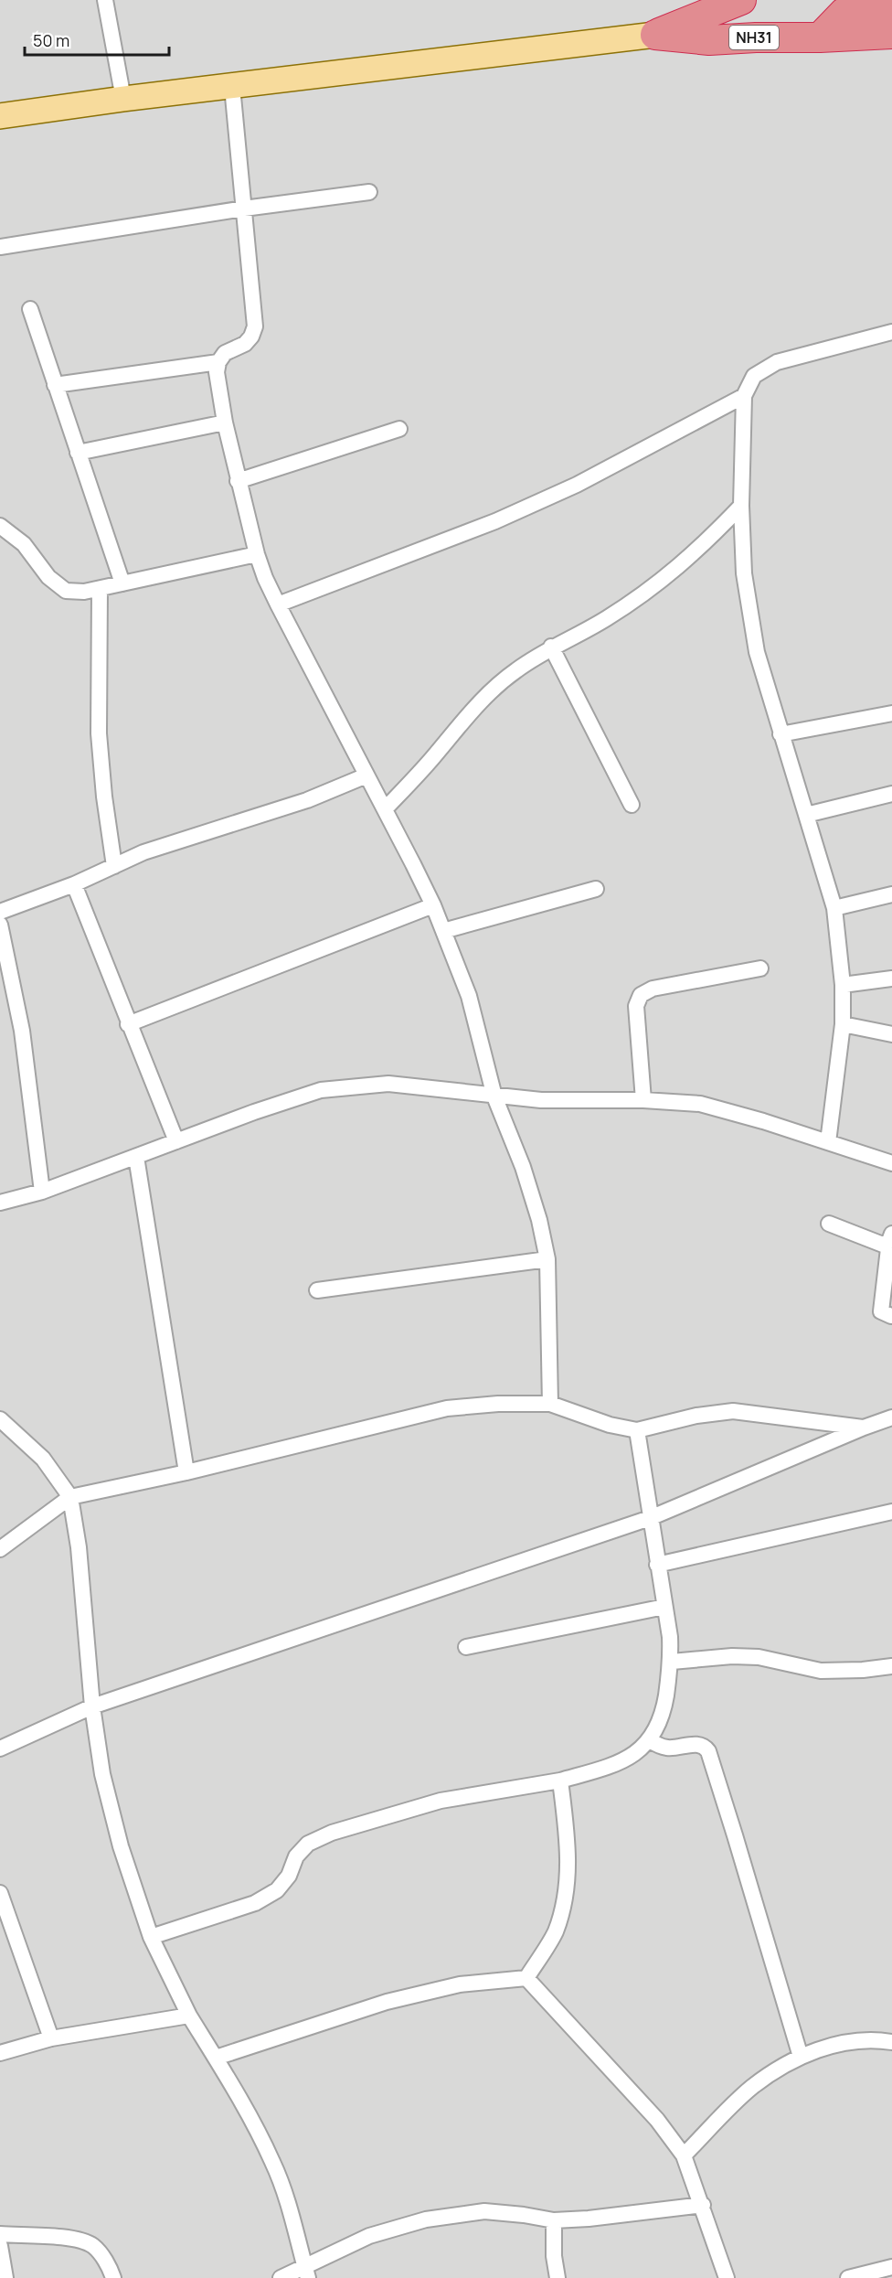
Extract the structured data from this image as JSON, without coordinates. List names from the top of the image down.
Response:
{
  "streets": {
    "highway": ["NH31"]
  },
  "scale_bar": "50 m"
}
